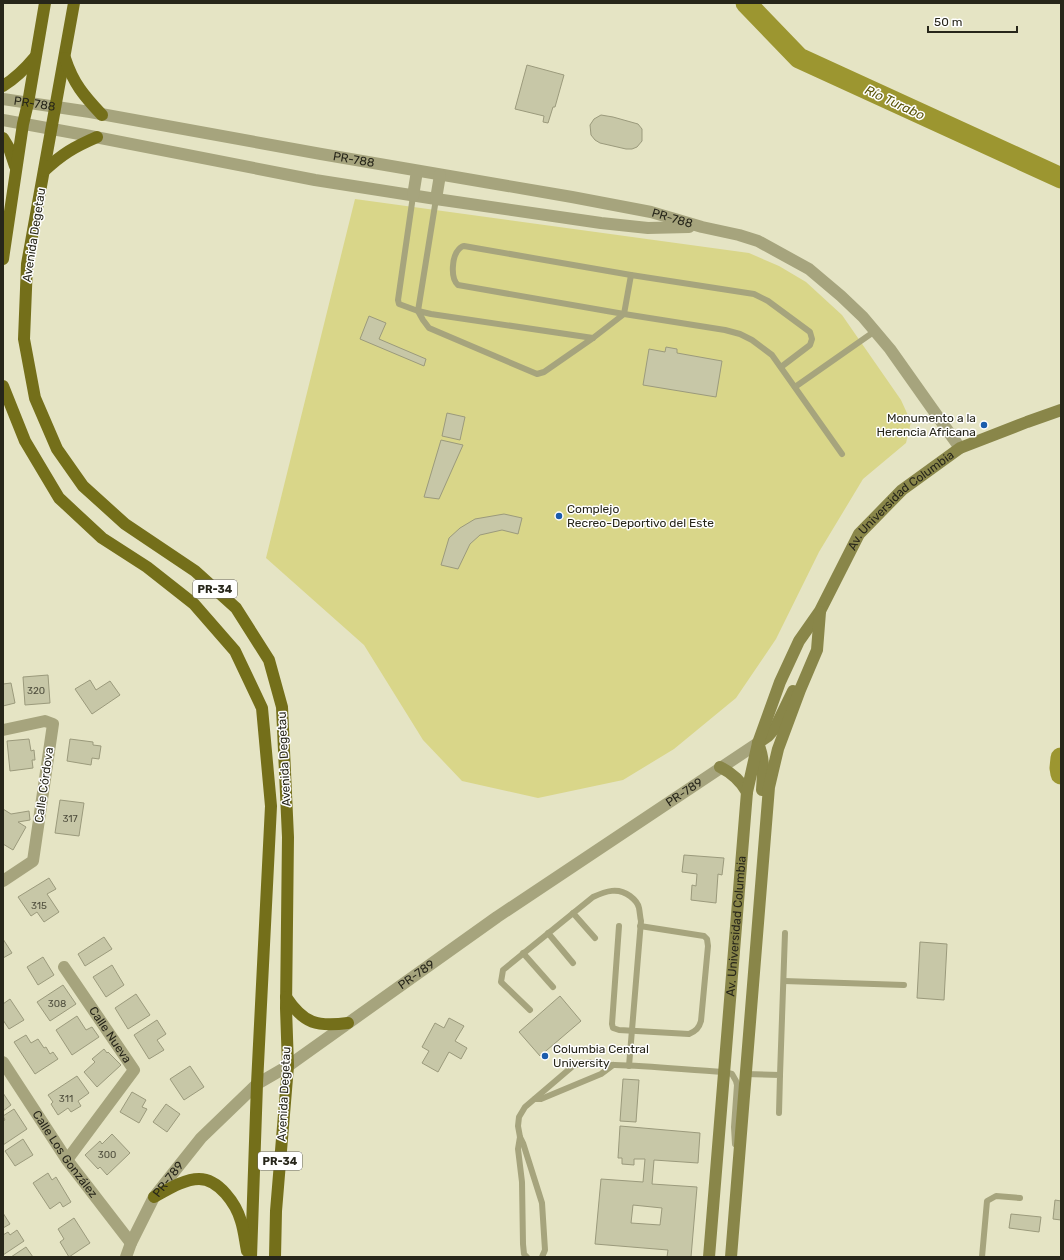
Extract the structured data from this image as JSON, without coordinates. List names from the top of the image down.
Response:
{
  "streets": {
    "main road": ["Avenida Degetau", "Av. Universidad Columbia", "PR-34"],
    "street": [
      "PR-788",
      "Calle Córdova",
      "PR-789",
      "Calle Nueva",
      "Calle Los González"
    ]
  },
  "crossings": [
    ["PR-788", "Avenida Degetau"],
    ["PR-788", "Av. Universidad Columbia"],
    ["Avenida Degetau", "PR-789"],
    ["Av. Universidad Columbia", "PR-789"],
    ["PR-789", "Calle Los González"],
    ["Calle Nueva", "Calle Los González"]
  ],
  "water": ["Río Turabo"],
  "places": ["Monumento a la Herencia Africana", "Complejo Recreo-Deportivo del Este", "Columbia Central University"],
  "house_numbers": [
    "320",
    "317",
    "315",
    "308",
    "311",
    "300"
  ],
  "scale_bar": "50 m"
}
